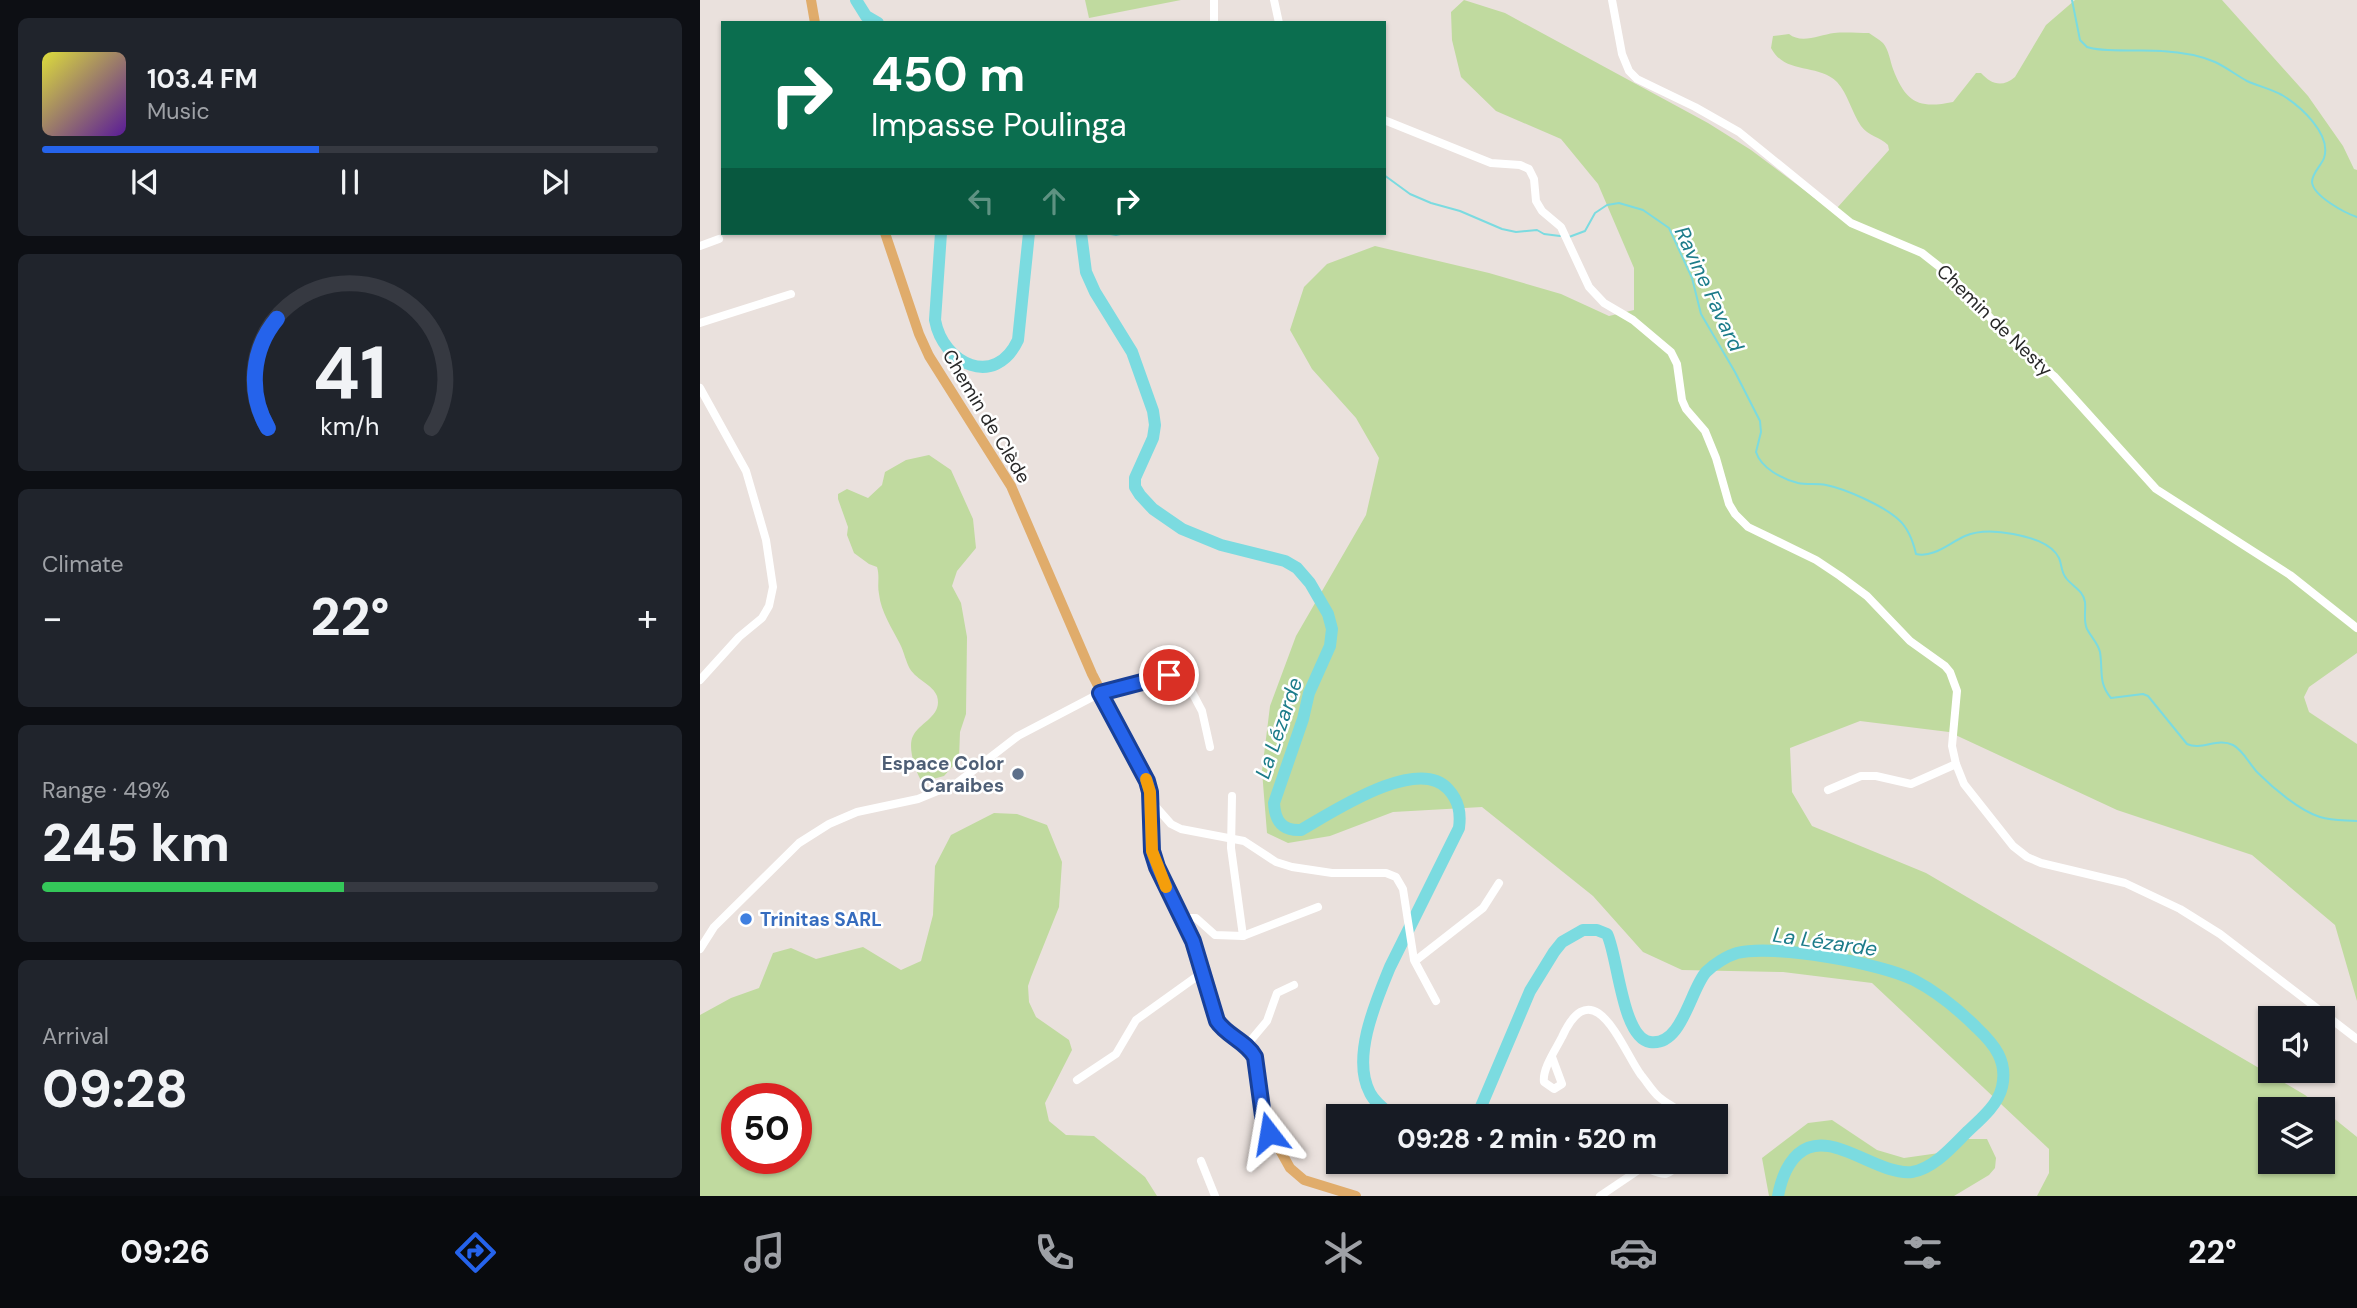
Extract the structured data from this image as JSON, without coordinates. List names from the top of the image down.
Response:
{
  "streets": {
    "main road": ["Chemin de Clède"],
    "street": ["Chemin de Nesty"]
  },
  "water": ["Ravine Favard", "La Lézarde"],
  "places": ["Espace Color Caraibes", "Trinitas SARL"],
  "page": {
    "turn": ["450 m", "Impasse Poulinga"],
    "song": ["103.4 FM", "Music"],
    "tile": [
      "Climate",
      ["Range · 49%", "245 km"],
      ["Arrival", "09:28"]
    ],
    "heat": ["−", "22°", "+"],
    "limit": "50",
    "trip": "09:28 · 2 min · 520 m",
    "tabs": ["09:26", "22°"],
    "gauge": ["41", "km/h"]
  }
}
